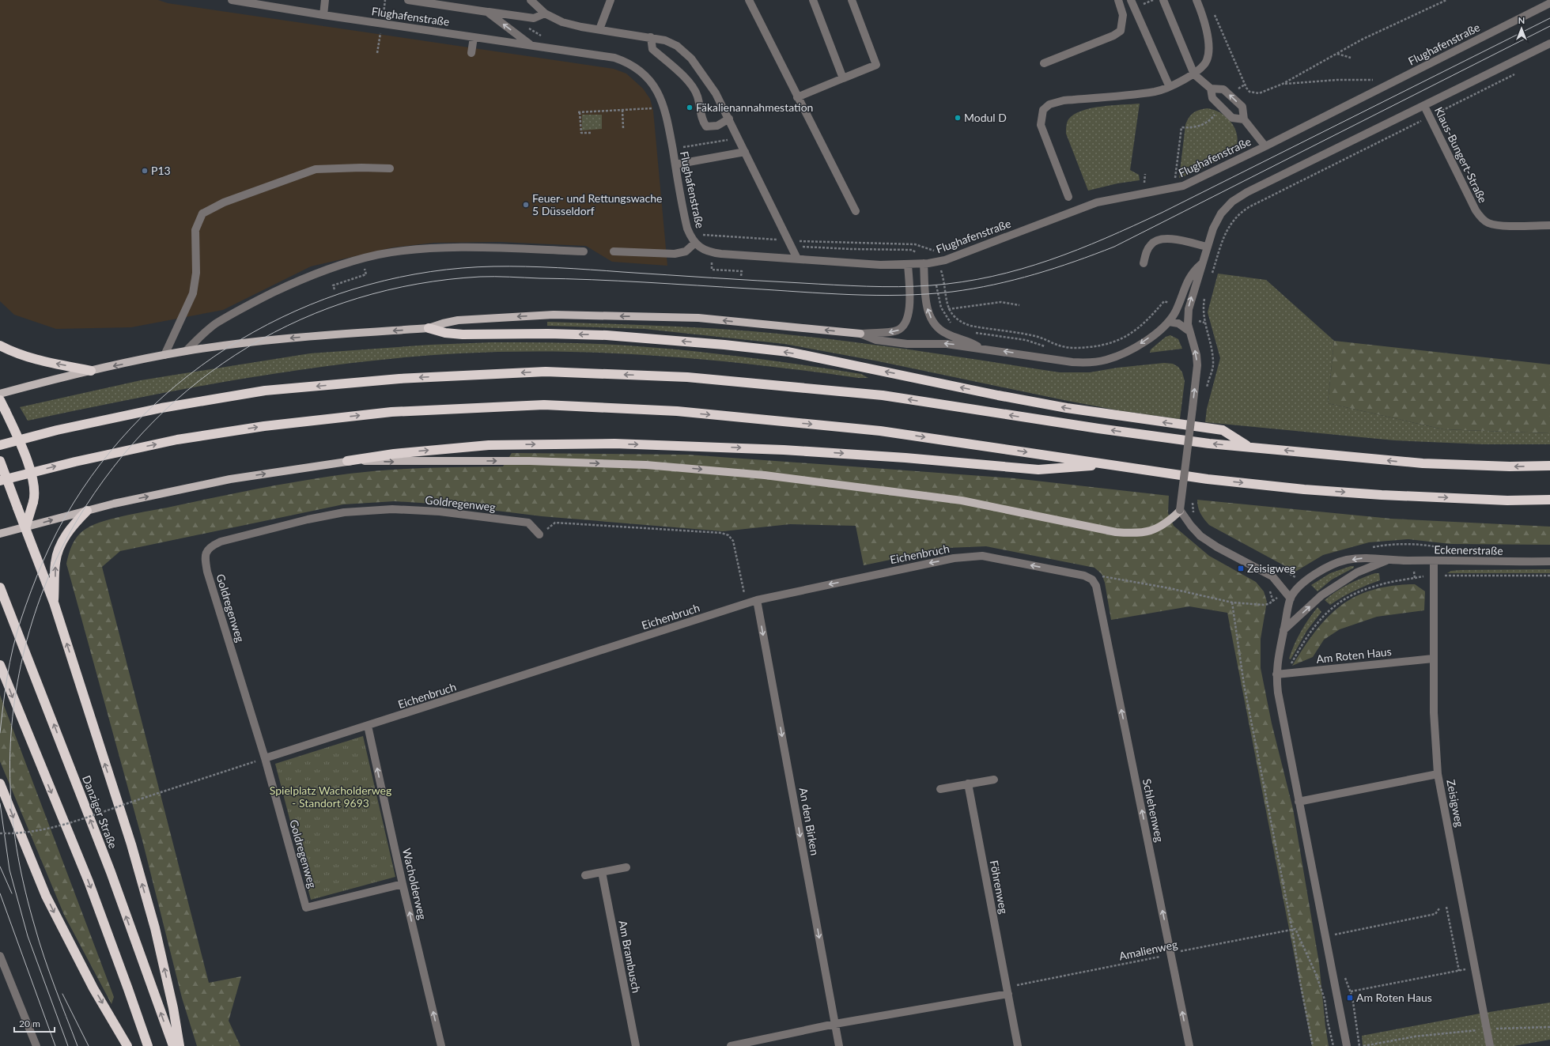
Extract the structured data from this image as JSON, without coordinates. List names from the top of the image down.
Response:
{
  "streets": {
    "highway": ["Danziger Straße"],
    "street": [
      "Flughafenstraße",
      "Klaus-Bungert-Straße",
      "Goldregenweg",
      "Eckenerstraße",
      "Eichenbruch",
      "Am Roten Haus",
      "Zeisigweg",
      "Schlehenweg",
      "An den Birken",
      "Wacholderweg",
      "Föhrenweg",
      "Am Brambusch"
    ],
    "path": ["Amalienweg"]
  },
  "crossings": [
    ["Goldregenweg", "Eichenbruch"],
    ["Goldregenweg", "Wacholderweg"],
    ["Eckenerstraße", "Zeisigweg"],
    ["Eichenbruch", "Schlehenweg"],
    ["Eichenbruch", "An den Birken"],
    ["Eichenbruch", "Wacholderweg"],
    ["Am Roten Haus", "Zeisigweg"],
    ["Schlehenweg", "Amalienweg"],
    ["Föhrenweg", "Amalienweg"]
  ],
  "one_way": [
    "Eichenbruch",
    "Schlehenweg",
    "An den Birken",
    "Wacholderweg"
  ],
  "parks": ["Spielplatz Wacholderweg - Standort 9693"],
  "places": {
    "other": [
      "Fäkalienannahmestation",
      "Modul D",
      "P13",
      "Feuer- und Rettungswache 5 Düsseldorf"
    ],
    "transit": ["Zeisigweg", "Am Roten Haus"]
  },
  "scale_bar": "20 m",
  "north": "top"
}
